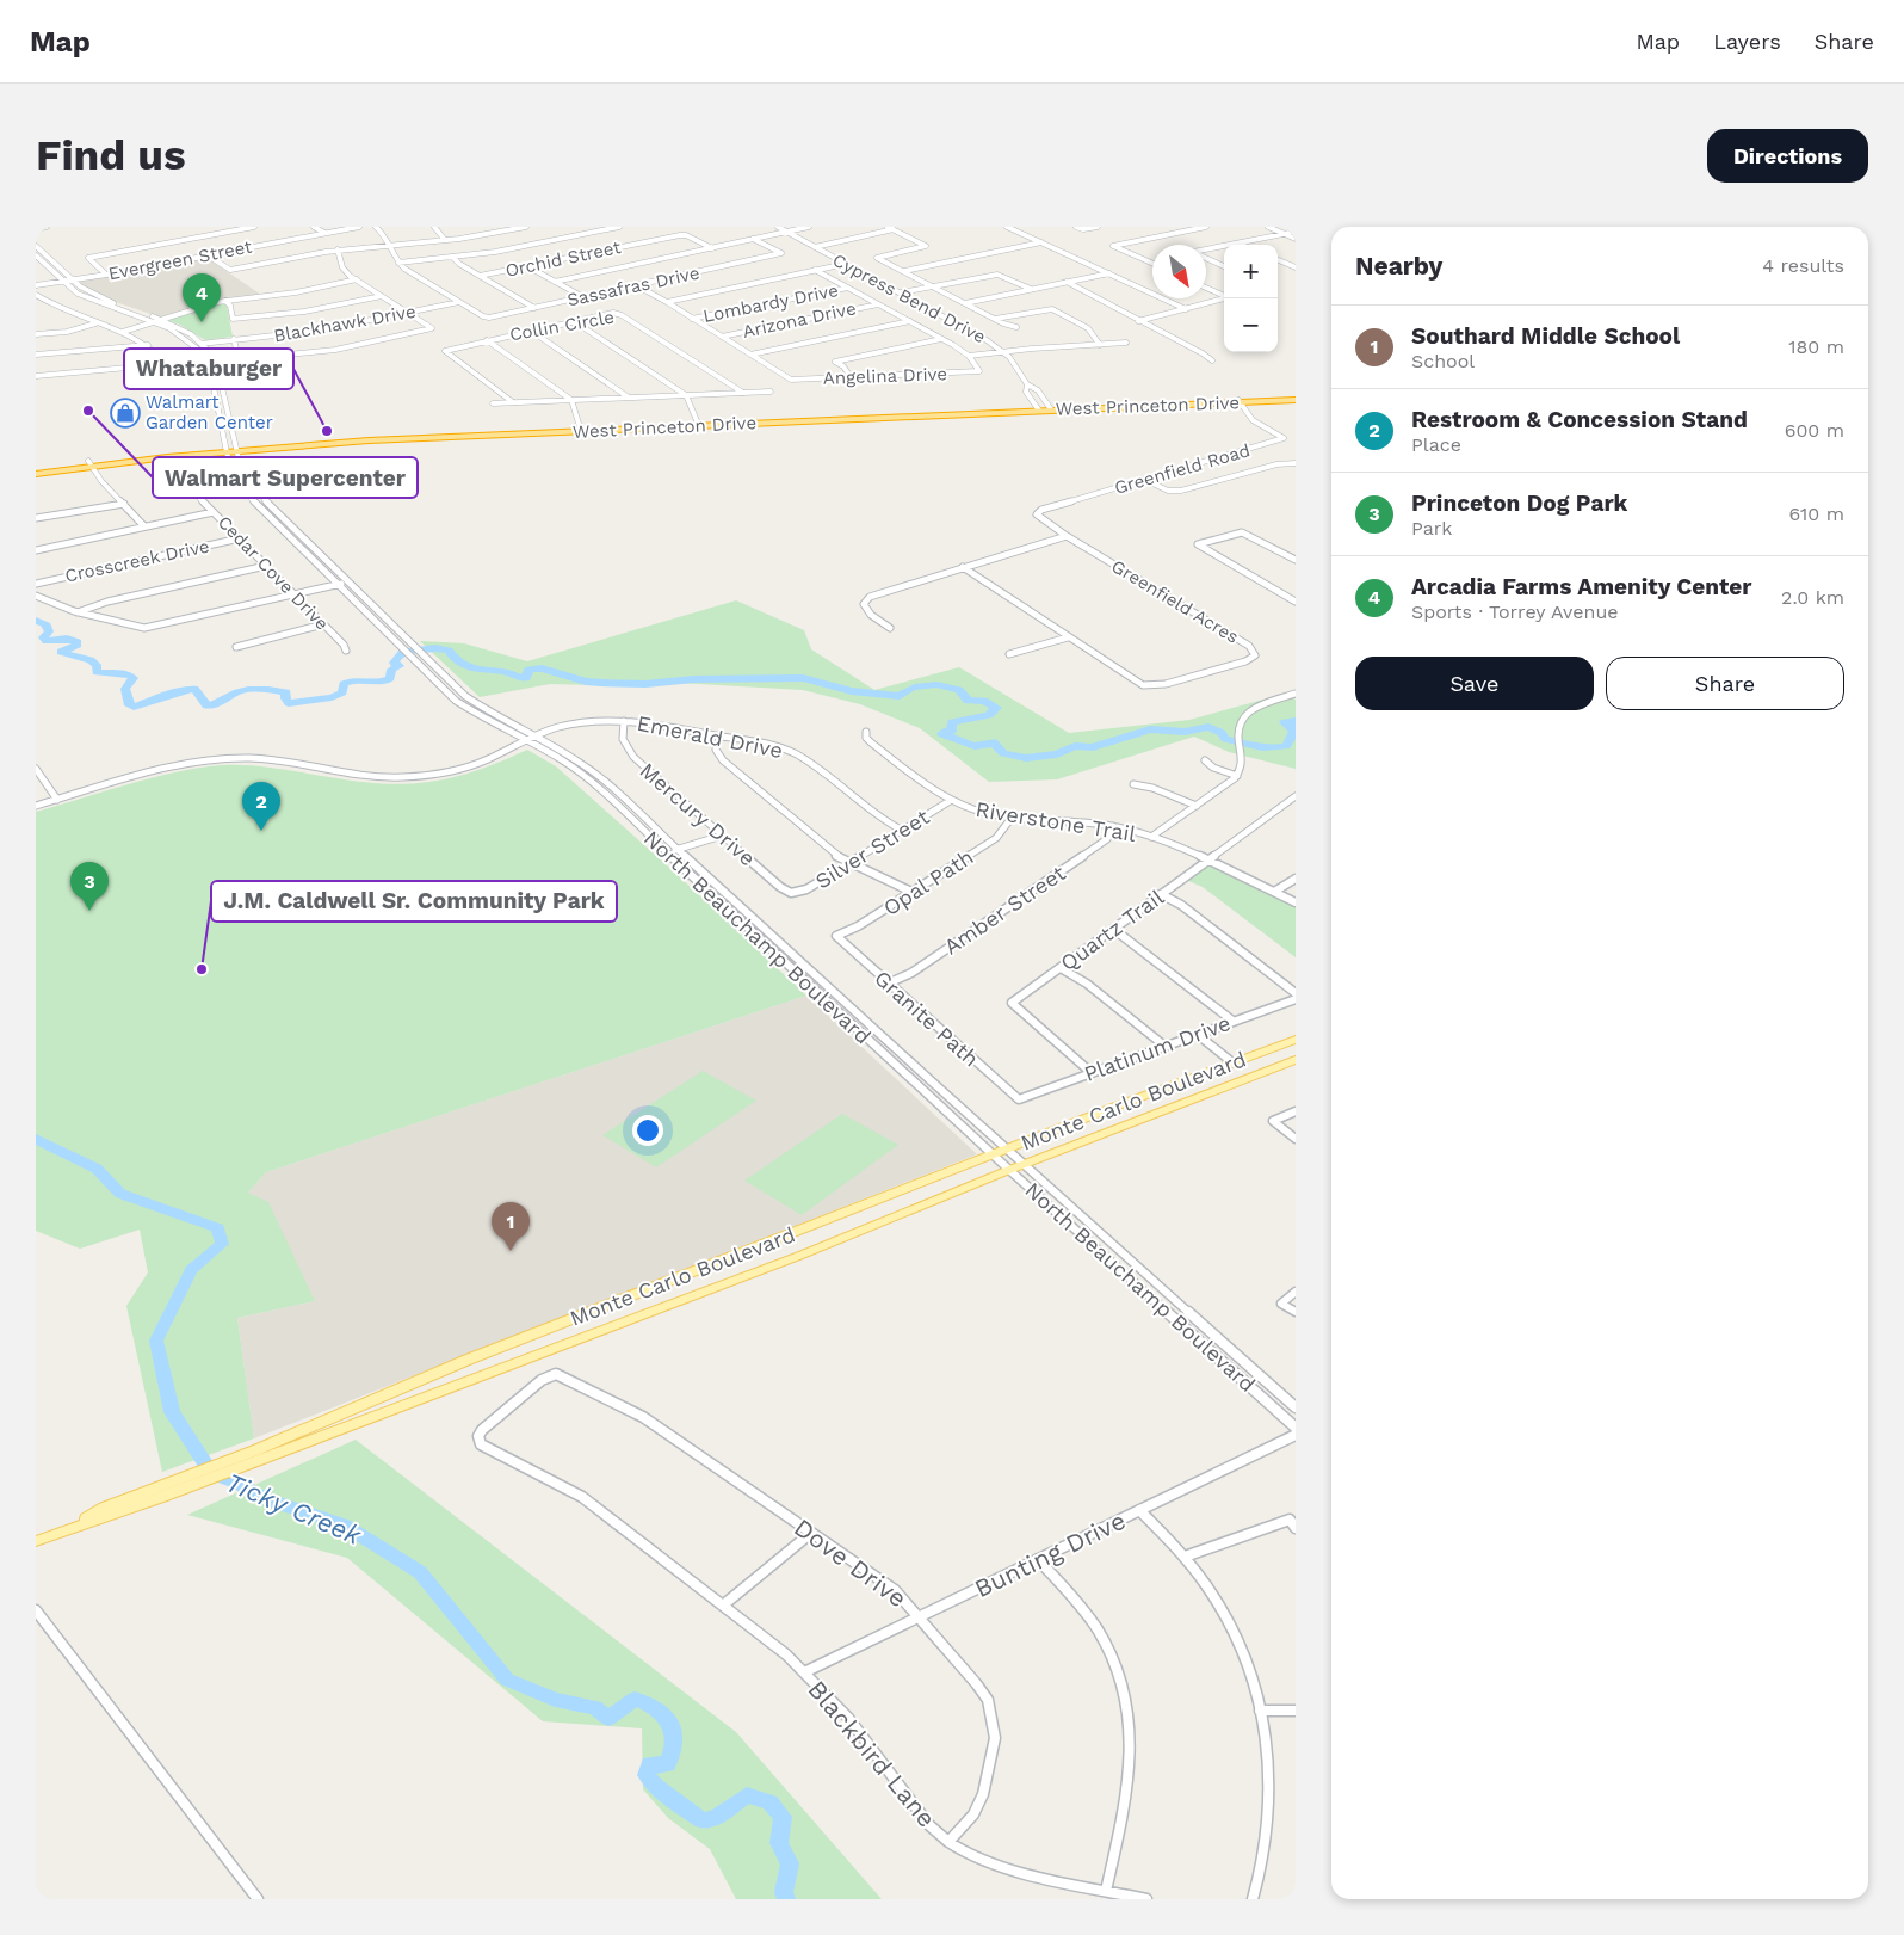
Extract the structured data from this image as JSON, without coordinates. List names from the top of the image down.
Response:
{
  "streets": {
    "highway": ["West Princeton Drive"],
    "main road": ["Monte Carlo Boulevard"],
    "street": [
      "Orchid Street",
      "Evergreen Street",
      "Sassafras Drive",
      "Cypress Bend Drive",
      "Lombardy Drive",
      "Arizona Drive",
      "Blackhawk Drive",
      "Collin Circle",
      "Angelina Drive",
      "Greenfield Road",
      "Crosscreek Drive",
      "Cedar Cove Drive",
      "Greenfield Acres",
      "Emerald Drive",
      "Mercury Drive",
      "Riverstone Trail",
      "Silver Street",
      "Opal Path",
      "Amber Street",
      "Quartz Trail",
      "North Beauchamp Boulevard",
      "Granite Path",
      "Platinum Drive",
      "Bunting Drive",
      "Dove Drive",
      "Blackbird Lane"
    ]
  },
  "crossings": [
    ["Sassafras Drive", "Blackhawk Drive"],
    ["Cypress Bend Drive", "West Princeton Drive"],
    ["Blackhawk Drive", "North Beauchamp Boulevard"],
    ["West Princeton Drive", "Greenfield Road"],
    ["West Princeton Drive", "North Beauchamp Boulevard"],
    ["Greenfield Road", "Greenfield Acres"],
    ["Crosscreek Drive", "Cedar Cove Drive"],
    ["Emerald Drive", "Mercury Drive"],
    ["Emerald Drive", "Silver Street"],
    ["Emerald Drive", "North Beauchamp Boulevard"],
    ["Mercury Drive", "Silver Street"],
    ["Riverstone Trail", "Silver Street"],
    ["Riverstone Trail", "Opal Path"],
    ["Riverstone Trail", "Amber Street"],
    ["Riverstone Trail", "Quartz Trail"],
    ["Opal Path", "Granite Path"],
    ["Amber Street", "Granite Path"],
    ["Quartz Trail", "Platinum Drive"],
    ["North Beauchamp Boulevard", "Monte Carlo Boulevard"],
    ["Granite Path", "Platinum Drive"],
    ["Bunting Drive", "Dove Drive"],
    ["Bunting Drive", "Blackbird Lane"],
    ["Dove Drive", "Blackbird Lane"]
  ],
  "water": ["Ticky Creek"],
  "places": {
    "other": ["Walmart Supercenter", "Whataburger", "J.M. Caldwell Sr. Community Park"],
    "shop": ["Walmart Garden Center"]
  },
  "north": "bottom right",
  "page": {
    "header": "Map",
    "nav": ["Map", "Layers", "Share"],
    "buttons": [
      "Directions",
      ["Save", "Share"]
    ],
    "title": "Find us",
    "heading": ["Nearby", "4 results"],
    "map_buttons": ["+", "−"],
    "pins": [
      "4",
      "2",
      "3",
      "1"
    ],
    "list": [
      {
        "mark": "1",
        "name": "Southard Middle School",
        "note": "School",
        "value": "180 m"
      },
      {
        "mark": "2",
        "name": "Restroom & Concession Stand",
        "note": "Place",
        "value": "600 m"
      },
      {
        "mark": "3",
        "name": "Princeton Dog Park",
        "note": "Park",
        "value": "610 m"
      },
      {
        "mark": "4",
        "name": "Arcadia Farms Amenity Center",
        "note": "Sports · Torrey Avenue",
        "value": "2.0 km"
      }
    ]
  }
}
